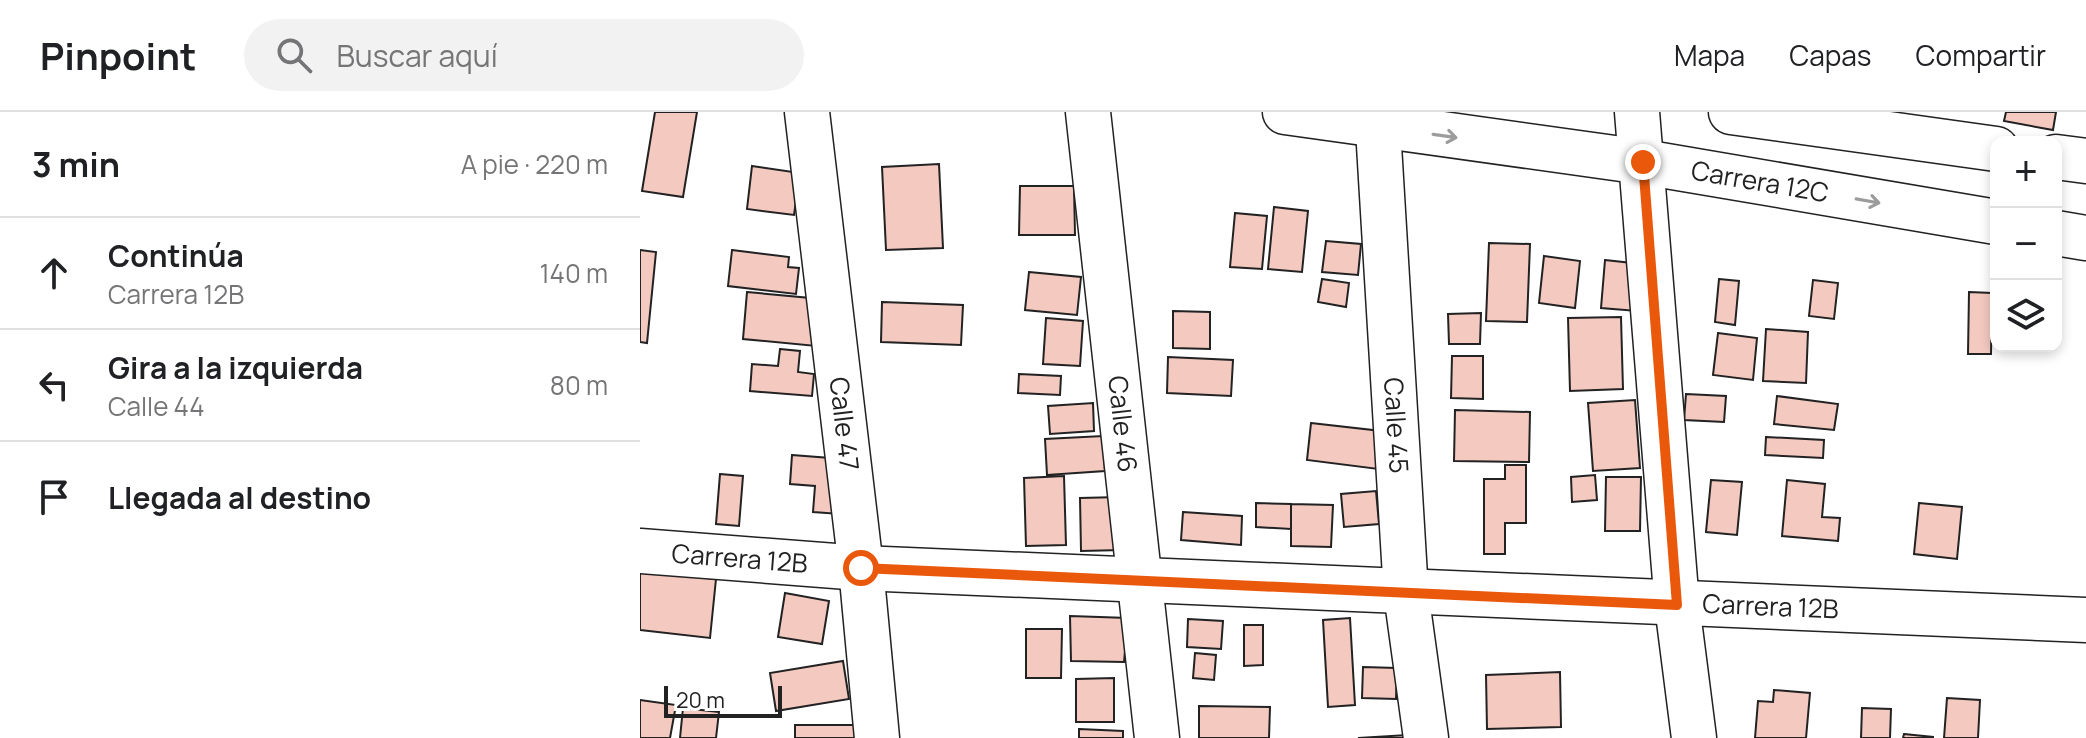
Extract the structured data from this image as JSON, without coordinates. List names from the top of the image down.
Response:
{
  "streets": {
    "street": [
      "Carrera 12C",
      "Calle 47",
      "Calle 46",
      "Calle 45",
      "Carrera 12B"
    ]
  },
  "crossings": [
    ["Carrera 12C", "Calle 45"],
    ["Calle 47", "Carrera 12B"],
    ["Calle 46", "Carrera 12B"],
    ["Calle 45", "Carrera 12B"]
  ],
  "scale_bar": "20 m",
  "page": {
    "header": "Pinpoint",
    "search": "Buscar aquí",
    "nav": ["Mapa", "Capas", "Compartir"],
    "heading": ["3 min", "A pie · 220 m"],
    "map_buttons": ["+", "−"],
    "list": [
      ["Continúa", "Carrera 12B", "140 m"],
      ["Gira a la izquierda", "Calle 44", "80 m"],
      "Llegada al destino"
    ],
    "scale": "20 m"
  }
}
